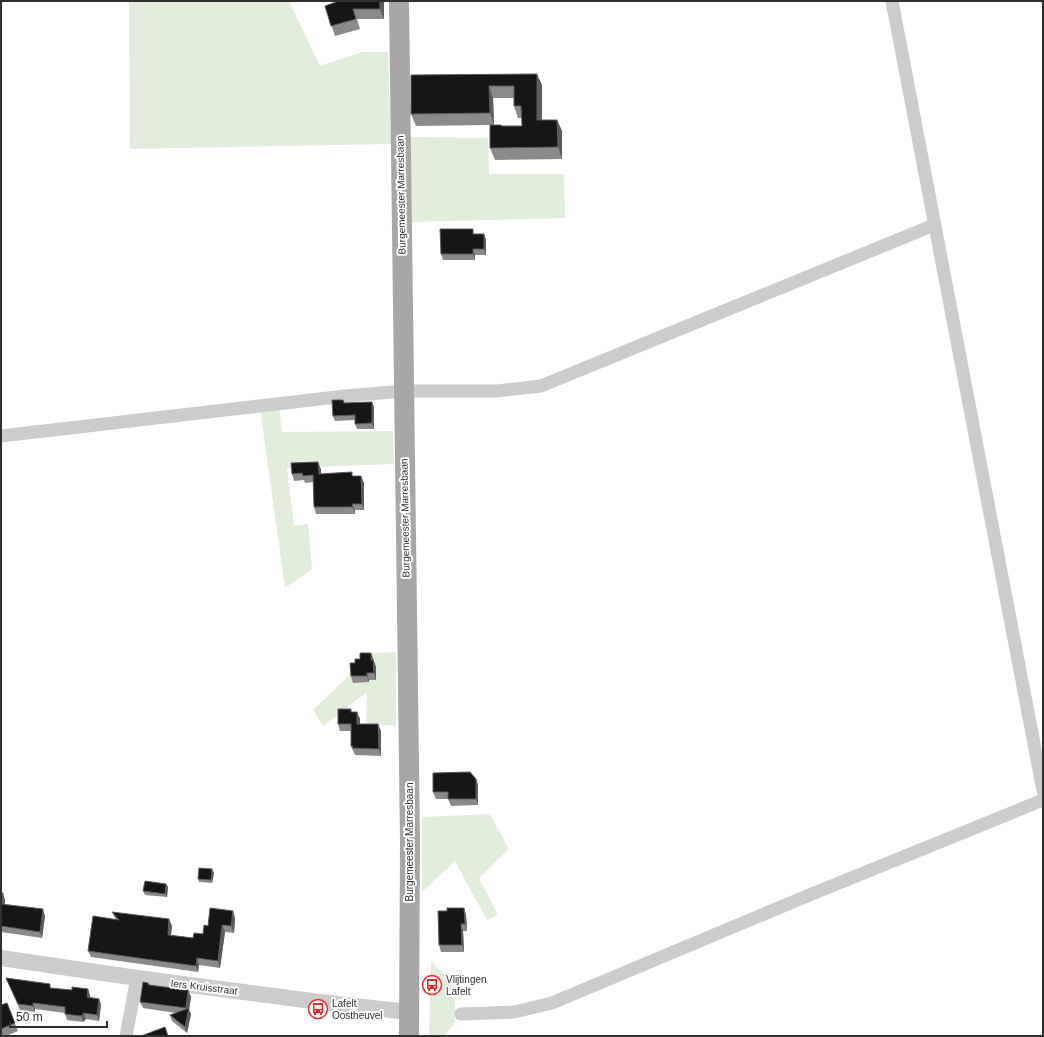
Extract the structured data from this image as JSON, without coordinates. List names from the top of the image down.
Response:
{
  "streets": {
    "main road": ["Burgemeester Marresbaan"],
    "street": ["Iers Kruisstraat"]
  },
  "crossings": [
    ["Burgemeester Marresbaan", "Iers Kruisstraat"]
  ],
  "places": {
    "bus stop": ["Vlijtingen Lafelt", "Lafelt Oostheuvel"]
  },
  "scale_bar": "50 m"
}
